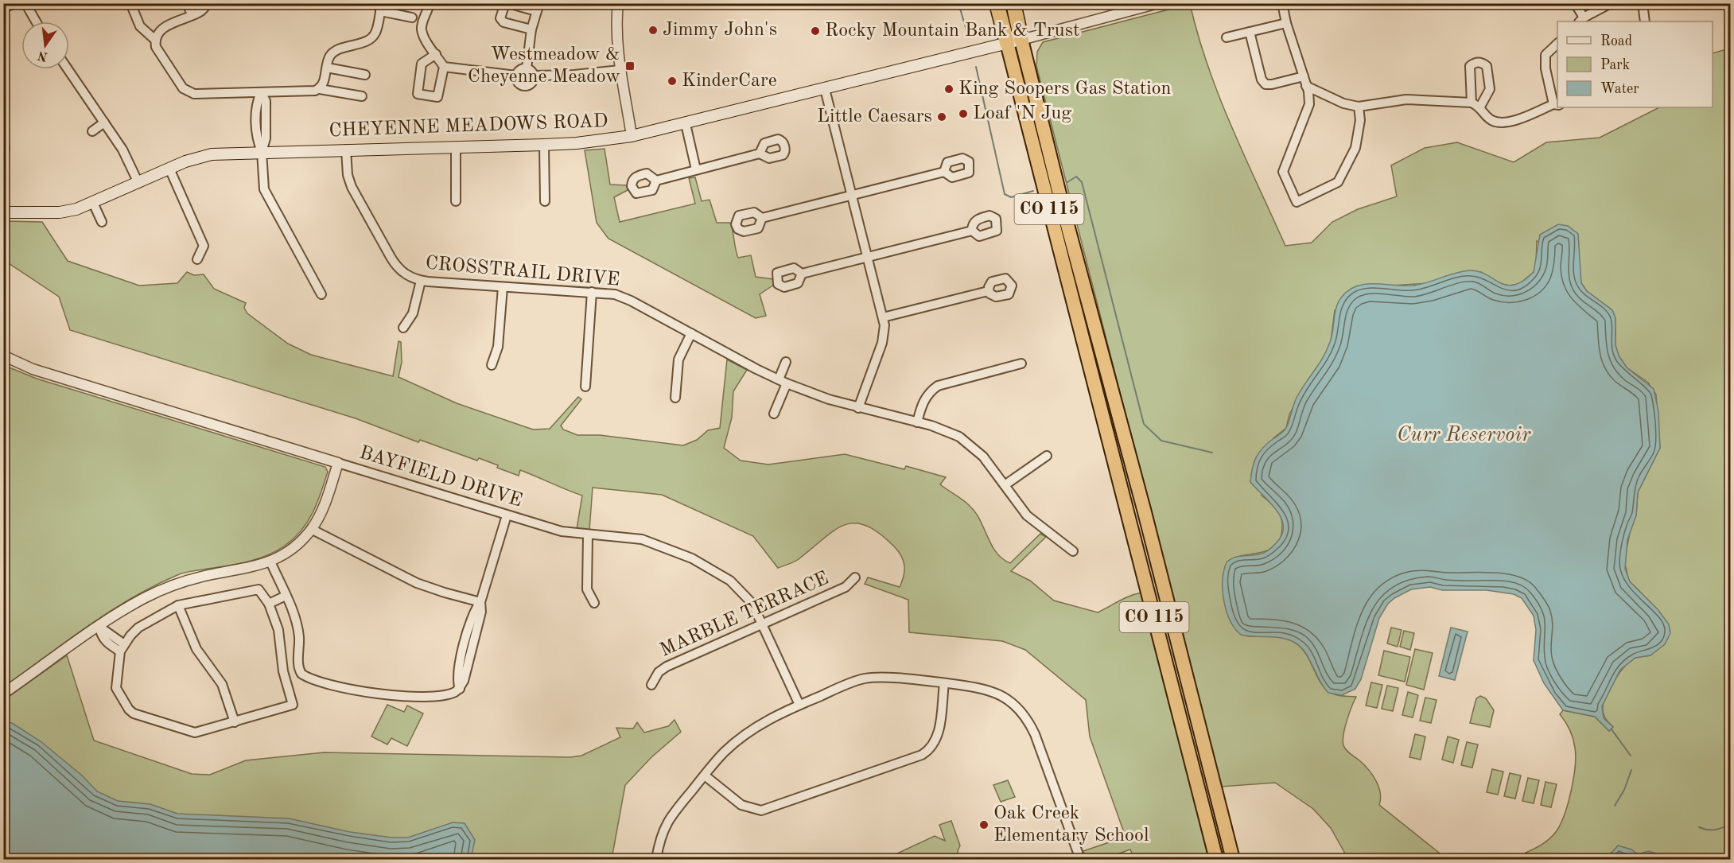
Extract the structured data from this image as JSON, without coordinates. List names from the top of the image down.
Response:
{
  "streets": {
    "highway": ["CO 115"],
    "main road": ["CHEYENNE MEADOWS ROAD"],
    "street": ["CROSSTRAIL DRIVE", "BAYFIELD DRIVE", "MARBLE TERRACE"]
  },
  "crossings": [
    ["CHEYENNE MEADOWS ROAD", "CO 115"],
    ["CHEYENNE MEADOWS ROAD", "CROSSTRAIL DRIVE"],
    ["BAYFIELD DRIVE", "MARBLE TERRACE"]
  ],
  "water": ["Curr Reservoir"],
  "places": {
    "other": [
      "Jimmy John's",
      "Rocky Mountain Bank & Trust",
      "KinderCare",
      "King Soopers Gas Station",
      "Loaf 'N Jug",
      "Little Caesars",
      "Oak Creek Elementary School"
    ],
    "transit": ["Westmeadow & Cheyenne Meadow"]
  },
  "legend": ["Road", "Park", "Water"],
  "north": "bottom"
}
